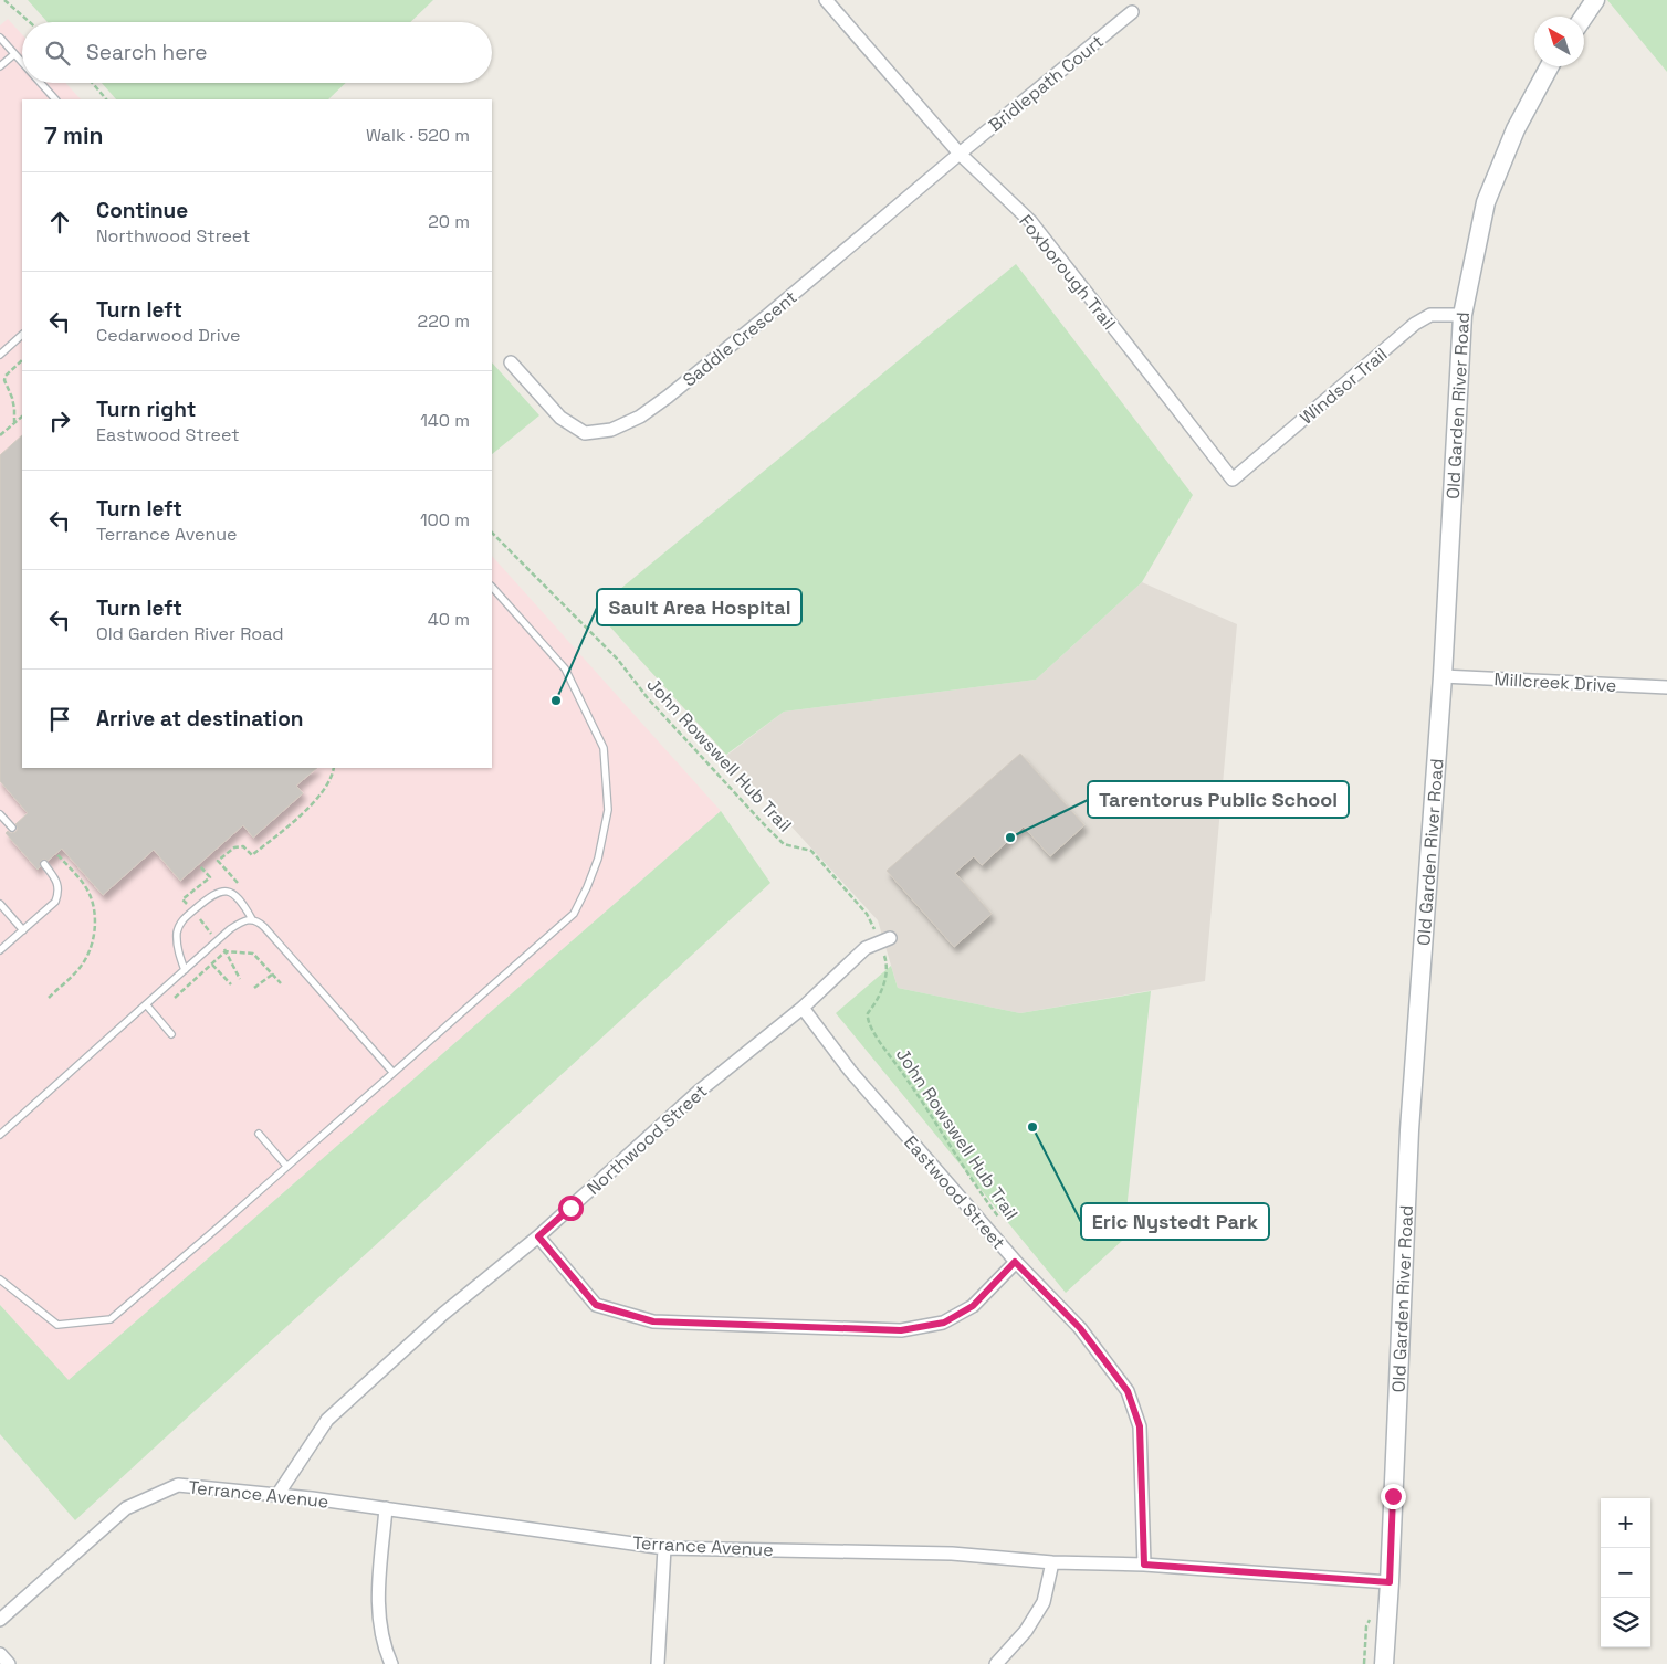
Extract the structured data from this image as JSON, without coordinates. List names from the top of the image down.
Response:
{
  "streets": {
    "main road": ["Old Garden River Road"],
    "street": [
      "Bridlepath Court",
      "Foxborough Trail",
      "Saddle Crescent",
      "Windsor Trail",
      "Millcreek Drive",
      "Northwood Street",
      "Eastwood Street",
      "Terrance Avenue"
    ],
    "path": ["John Rowswell Hub Trail"]
  },
  "crossings": [
    ["Bridlepath Court", "Foxborough Trail"],
    ["Bridlepath Court", "Saddle Crescent"],
    ["Foxborough Trail", "Saddle Crescent"],
    ["Foxborough Trail", "Windsor Trail"],
    ["Windsor Trail", "Old Garden River Road"],
    ["Old Garden River Road", "Millcreek Drive"],
    ["Old Garden River Road", "Terrance Avenue"],
    ["John Rowswell Hub Trail", "Northwood Street"],
    ["Northwood Street", "Eastwood Street"],
    ["Northwood Street", "Terrance Avenue"],
    ["Eastwood Street", "Terrance Avenue"]
  ],
  "places": ["Sault Area Hospital", "Tarentorus Public School", "Eric Nystedt Park"],
  "north": "top left",
  "page": {
    "search": "Search here",
    "heading": ["7 min", "Walk · 520 m"],
    "list": [
      ["Continue", "Northwood Street", "20 m"],
      ["Turn left", "Cedarwood Drive", "220 m"],
      ["Turn right", "Eastwood Street", "140 m"],
      ["Turn left", "Terrance Avenue", "100 m"],
      ["Turn left", "Old Garden River Road", "40 m"],
      "Arrive at destination"
    ],
    "map_buttons": ["+", "−"]
  }
}
